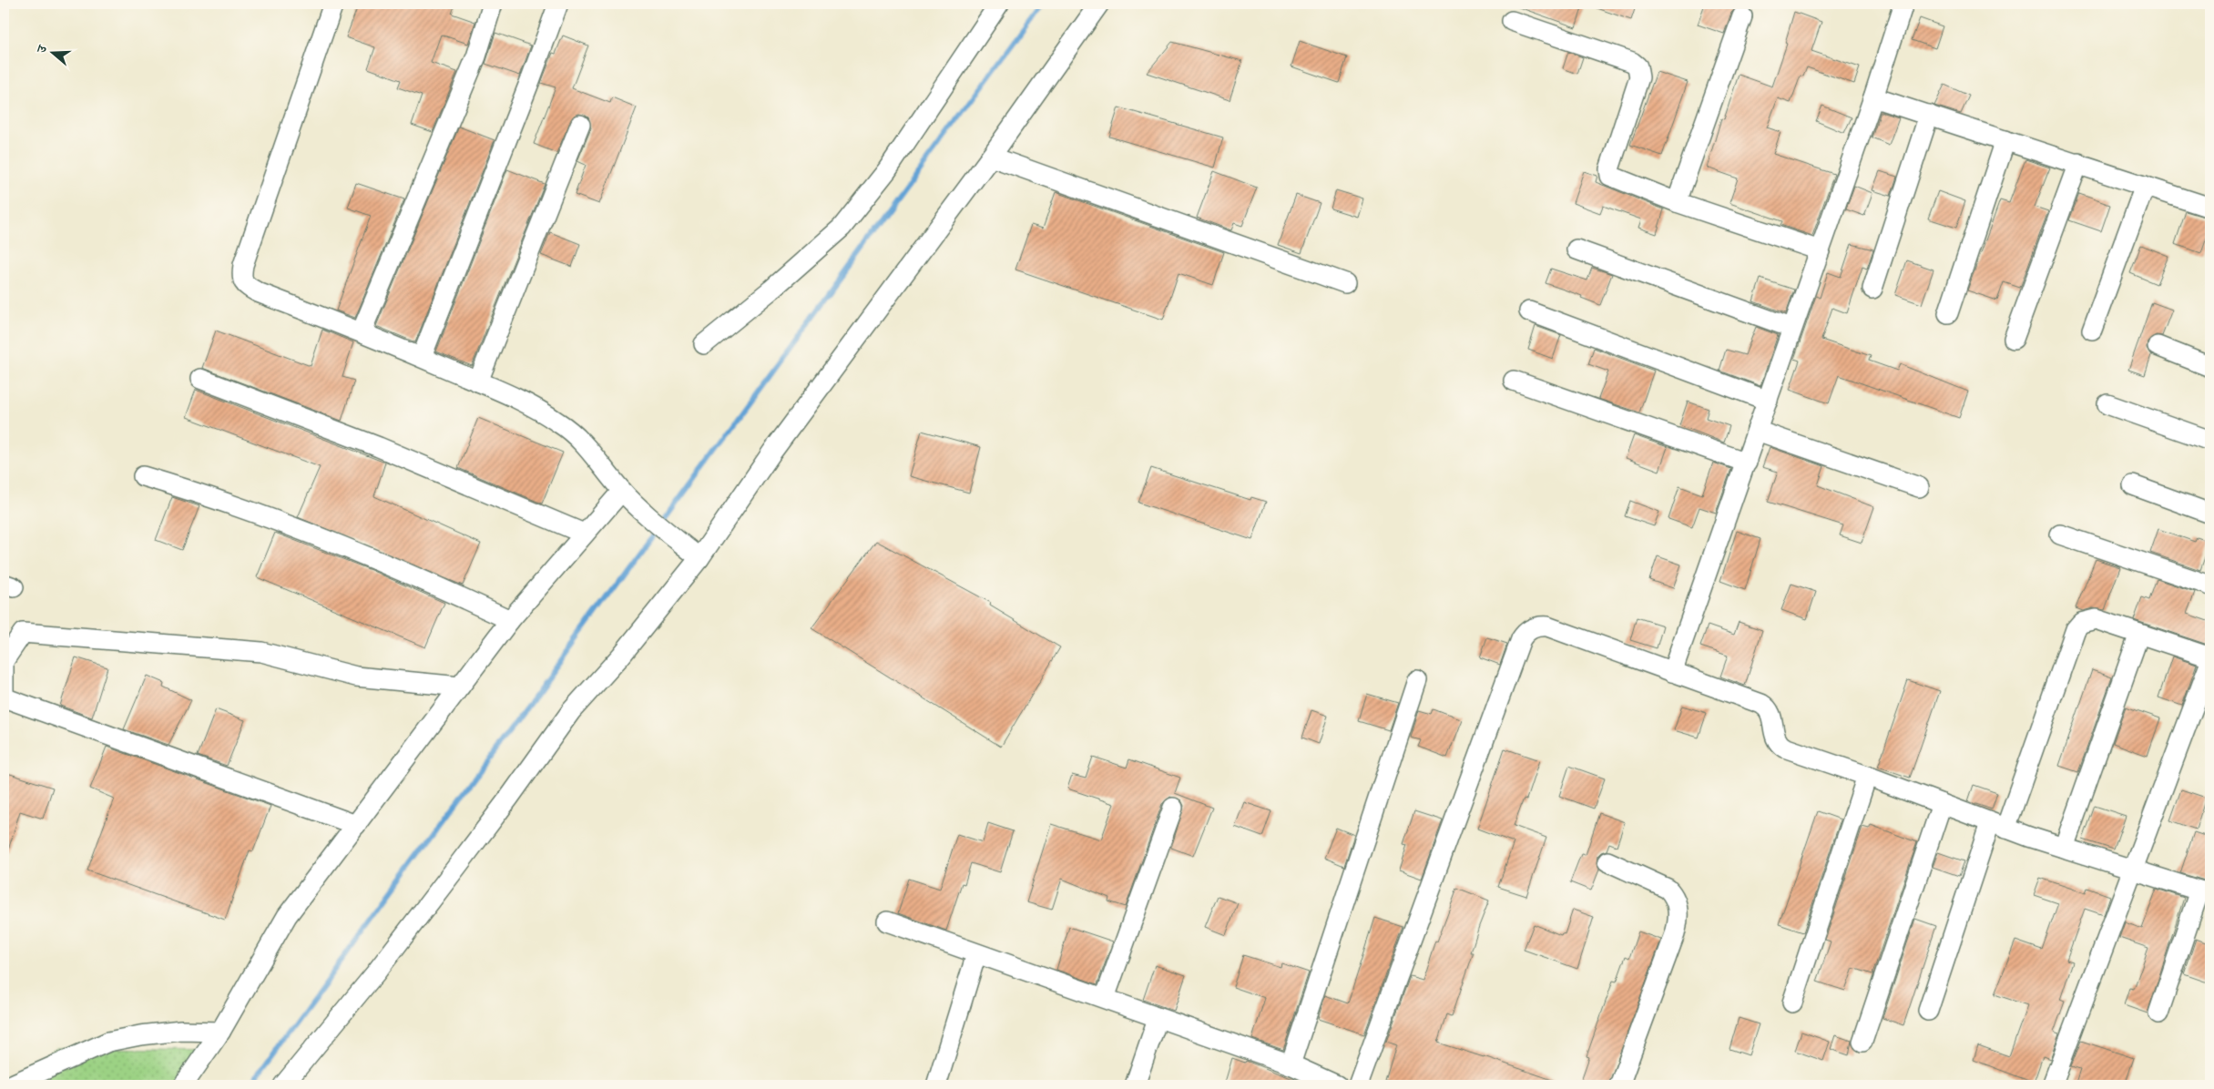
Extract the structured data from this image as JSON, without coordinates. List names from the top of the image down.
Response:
{
  "north": "left"
}
